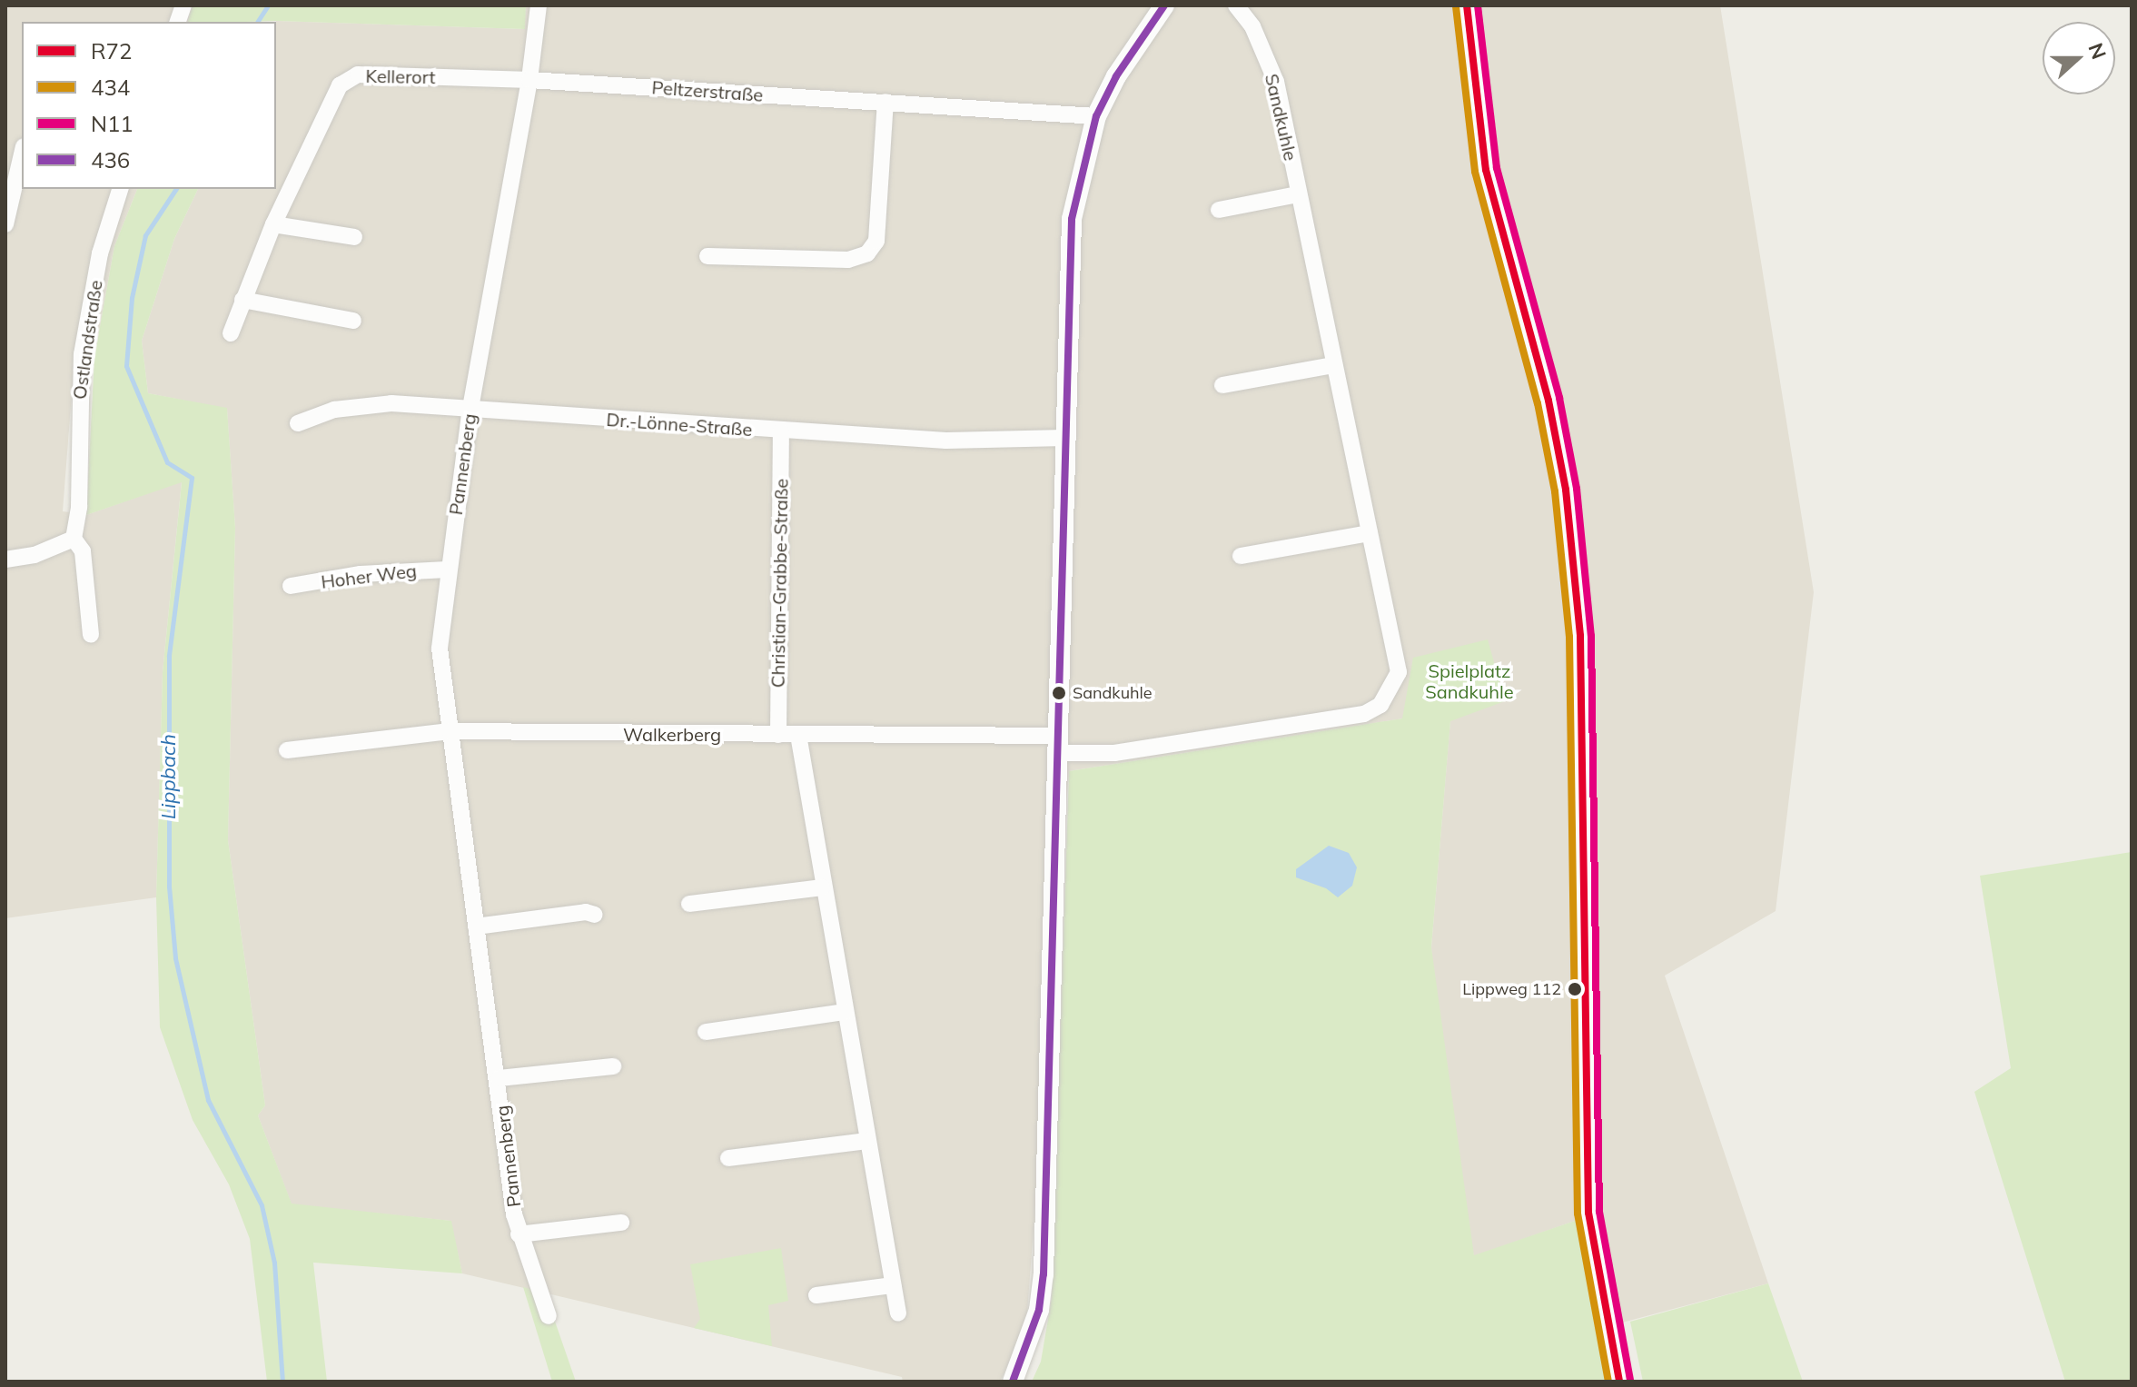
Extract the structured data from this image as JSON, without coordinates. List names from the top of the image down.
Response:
{
  "streets": {
    "street": [
      "Kellerort",
      "Peltzerstraße",
      "Sandkuhle",
      "Ostlandstraße",
      "Dr.-Lönne-Straße",
      "Pannenberg",
      "Hoher Weg",
      "Christian-Grabbe-Straße",
      "Walkerberg"
    ]
  },
  "crossings": [
    ["Kellerort", "Peltzerstraße"],
    ["Kellerort", "Pannenberg"],
    ["Peltzerstraße", "Pannenberg"],
    ["Sandkuhle", "Walkerberg"],
    ["Dr.-Lönne-Straße", "Pannenberg"],
    ["Dr.-Lönne-Straße", "Christian-Grabbe-Straße"],
    ["Pannenberg", "Hoher Weg"],
    ["Pannenberg", "Walkerberg"],
    ["Christian-Grabbe-Straße", "Walkerberg"]
  ],
  "water": ["Lippbach"],
  "parks": ["Spielplatz Sandkuhle"],
  "places": ["Sandkuhle", "Lippweg 112"],
  "lines": [
    "transit line R72",
    "transit line N11",
    "transit line 436",
    "transit line 434"
  ],
  "legend": [
    "R72",
    "434",
    "N11",
    "436"
  ],
  "north": "right"
}
